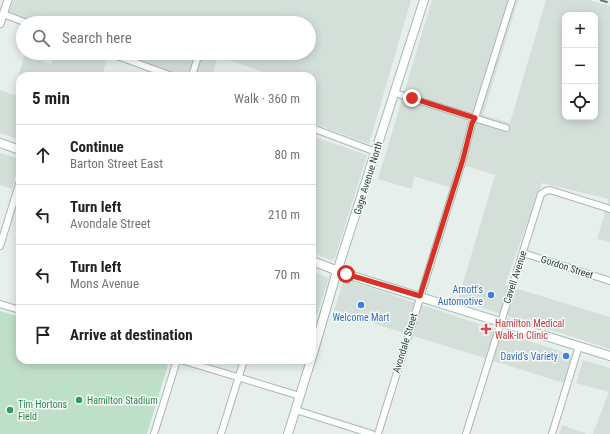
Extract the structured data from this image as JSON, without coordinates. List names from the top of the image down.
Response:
{
  "streets": {
    "main road": ["Gage Avenue North"],
    "street": ["Gordon Street", "Cavell Avenue", "Avondale Street"]
  },
  "crossings": [
    ["Gordon Street", "Cavell Avenue"]
  ],
  "places": {
    "other": [
      "Arnott's Automotive",
      "Welcome Mart",
      "David's Variety",
      "Hamilton Stadium",
      "Tim Hortons Field"
    ],
    "health": ["Hamilton Medical Walk-in Clinic"]
  },
  "page": {
    "map_buttons": ["+", "−"],
    "search": "Search here",
    "heading": ["5 min", "Walk · 360 m"],
    "list": [
      ["Continue", "Barton Street East", "80 m"],
      ["Turn left", "Avondale Street", "210 m"],
      ["Turn left", "Mons Avenue", "70 m"],
      "Arrive at destination"
    ]
  }
}
